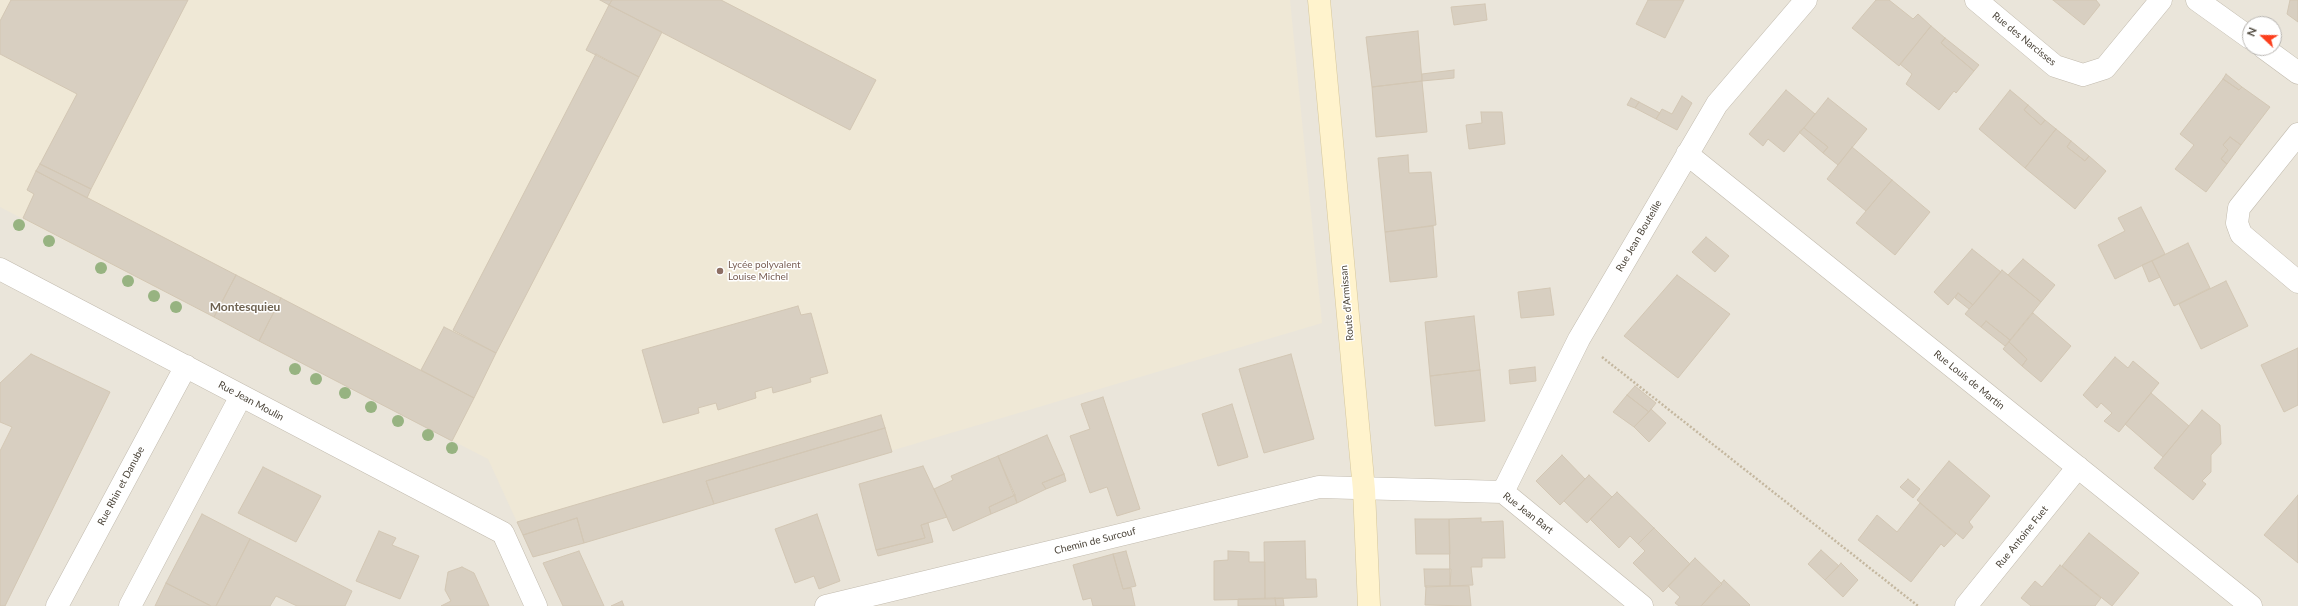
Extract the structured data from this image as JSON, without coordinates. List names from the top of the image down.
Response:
{
  "streets": {
    "street": [
      "Rue des Narcisses",
      "Rue Jean Bouteille",
      "Route d'Armissan",
      "Rue Louis de Martin",
      "Rue Jean Moulin",
      "Rue Rhin et Danube",
      "Rue Jean Bart",
      "Rue Antoine Fuet",
      "Chemin de Surcouf"
    ]
  },
  "crossings": [
    ["Rue Jean Bouteille", "Rue Louis de Martin"],
    ["Rue Jean Bouteille", "Rue Jean Bart"],
    ["Route d'Armissan", "Rue Jean Bart"],
    ["Route d'Armissan", "Chemin de Surcouf"],
    ["Rue Louis de Martin", "Rue Antoine Fuet"],
    ["Rue Jean Moulin", "Rue Rhin et Danube"],
    ["Rue Jean Bart", "Chemin de Surcouf"]
  ],
  "districts": ["Montesquieu"],
  "places": ["Lycée polyvalent Louise Michel"],
  "north": "left"
}
